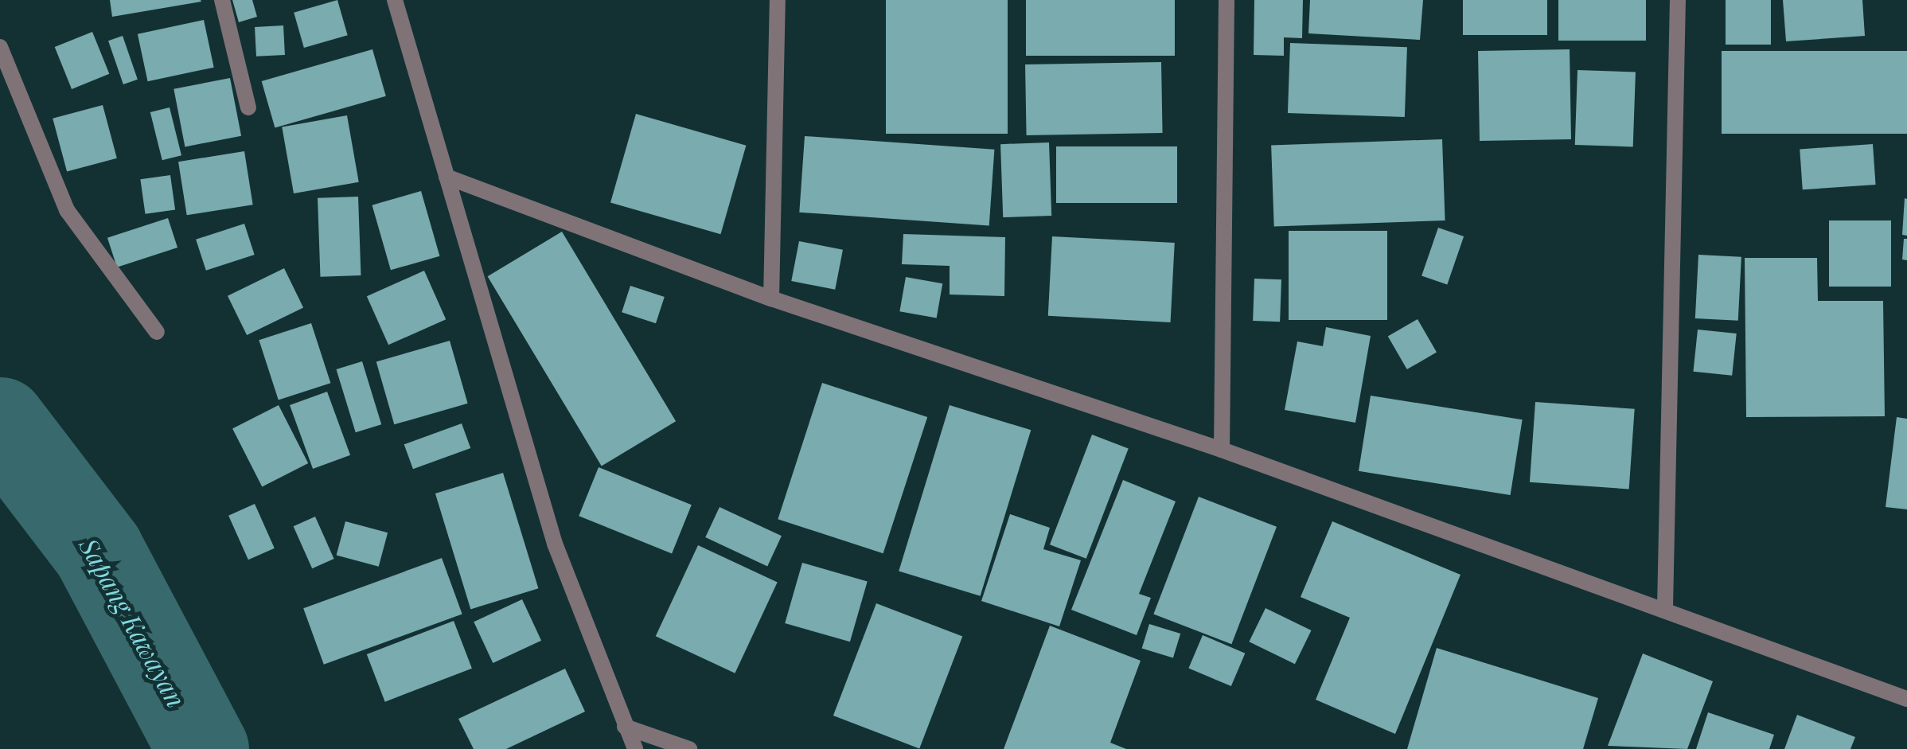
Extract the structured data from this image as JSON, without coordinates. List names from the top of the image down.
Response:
{
  "water": ["Sapang Kawayan"]
}
